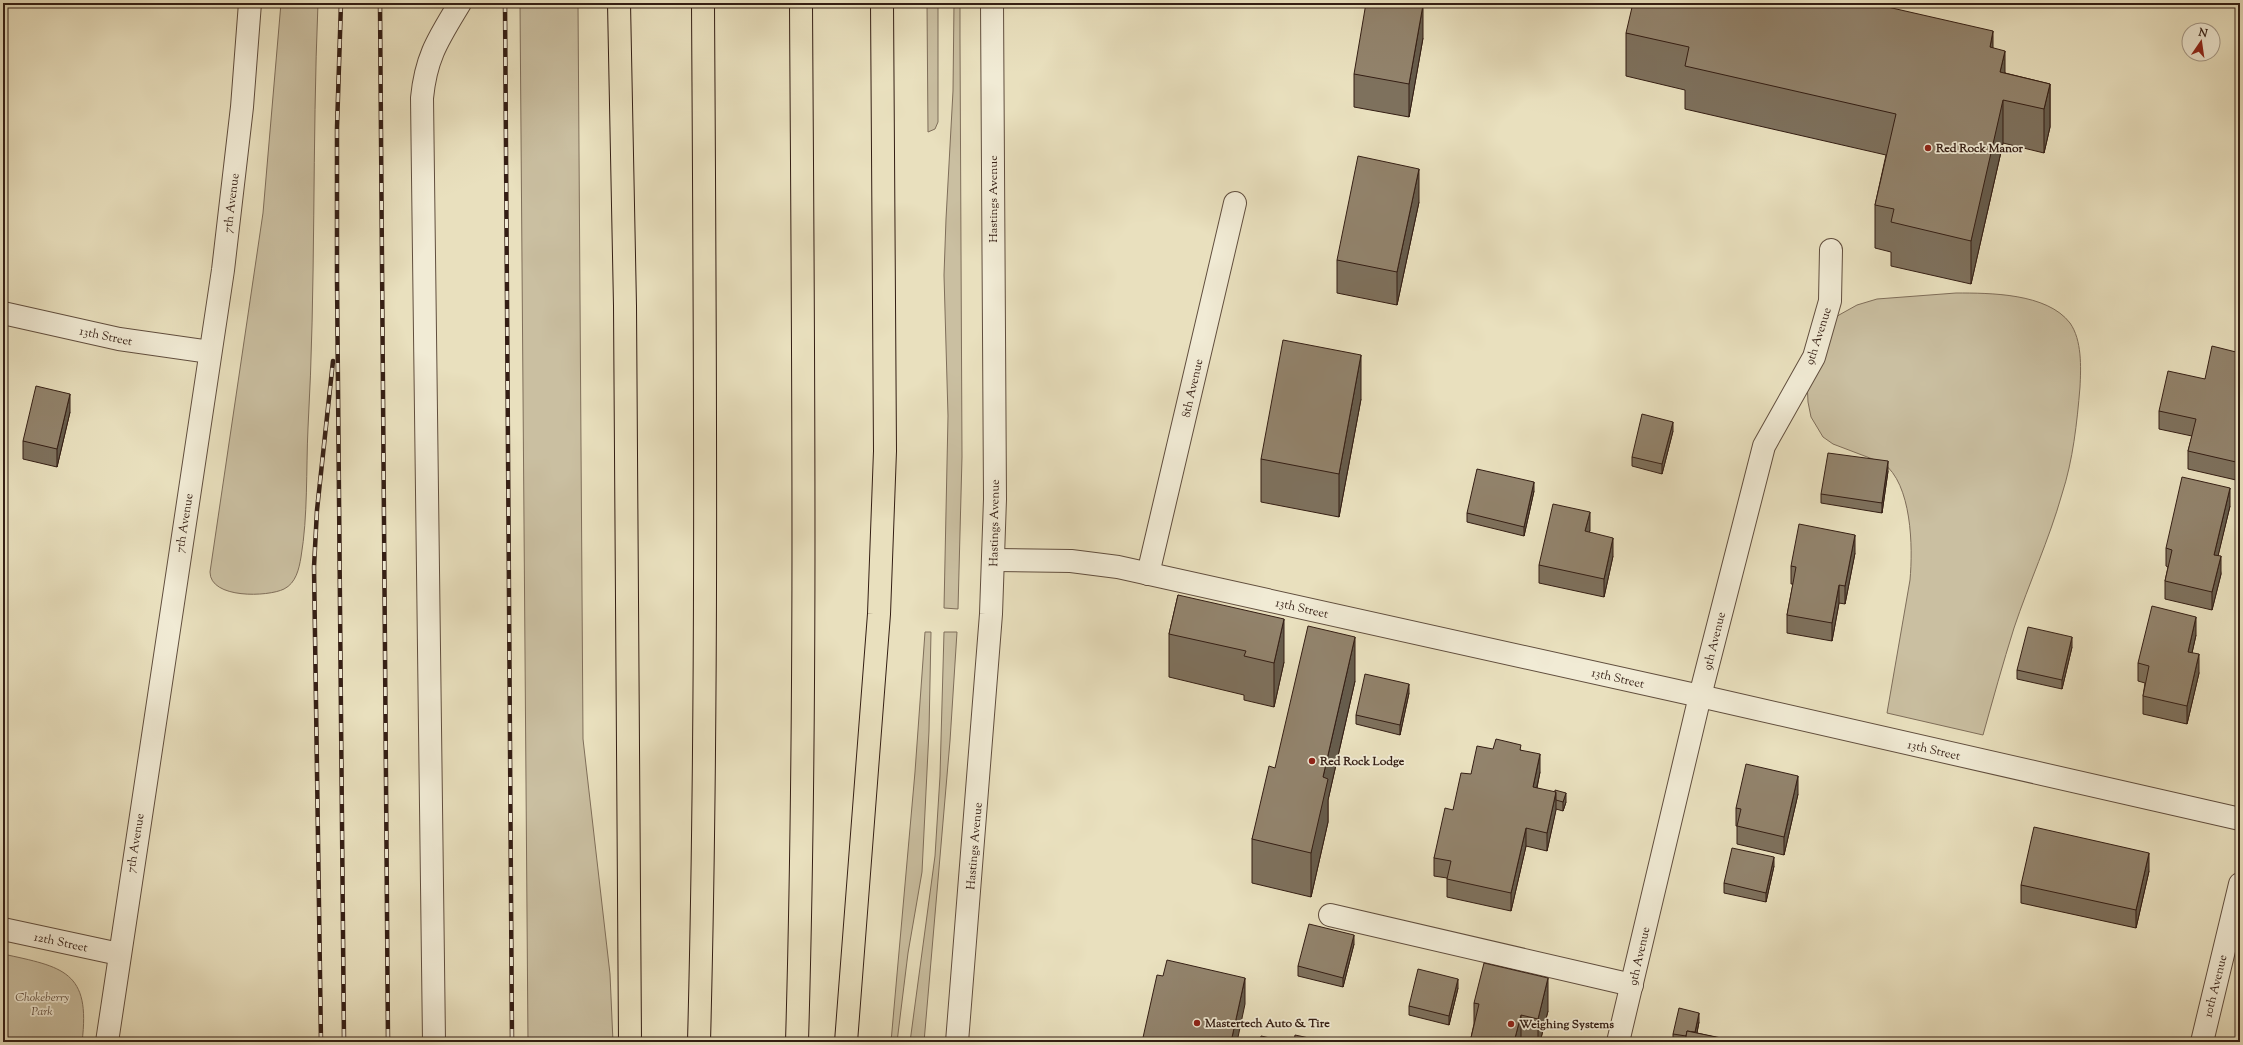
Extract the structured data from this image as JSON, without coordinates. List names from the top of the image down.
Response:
{
  "streets": {
    "street": [
      "Hastings Avenue",
      "7th Avenue",
      "13th Street",
      "9th Avenue",
      "8th Avenue",
      "12th Street",
      "10th Avenue"
    ]
  },
  "crossings": [
    ["Hastings Avenue", "13th Street"],
    ["7th Avenue", "13th Street"],
    ["7th Avenue", "12th Street"],
    ["13th Street", "9th Avenue"],
    ["13th Street", "8th Avenue"]
  ],
  "parks": ["Chokeberry Park"],
  "places": [
    "Red Rock Manor",
    "Red Rock Lodge",
    "Mastertech Auto & Tire",
    "Weighing Systems"
  ],
  "north": "top"
}
